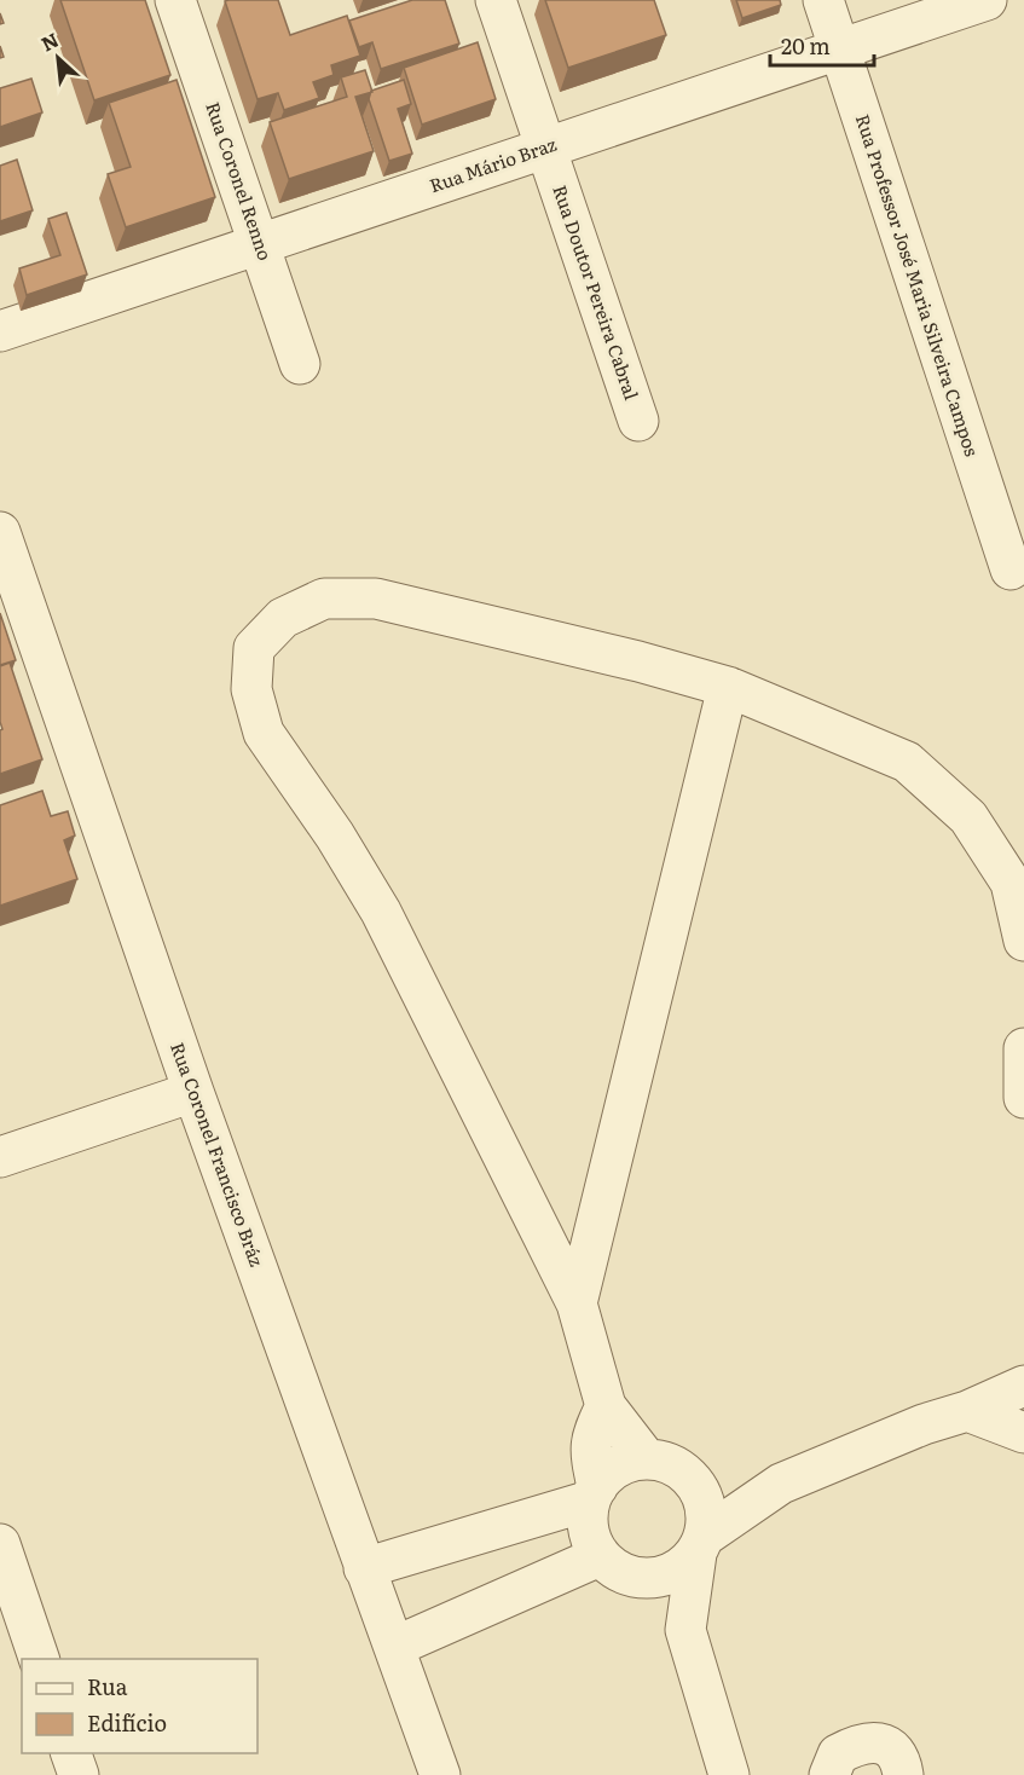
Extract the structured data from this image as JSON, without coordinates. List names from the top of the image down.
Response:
{
  "streets": {
    "street": [
      "Rua Mário Braz",
      "Rua Coronel Renno",
      "Rua Professor José Maria Silveira Campos",
      "Rua Doutor Pereira Cabral",
      "Rua Coronel Francisco Bráz"
    ]
  },
  "crossings": [
    ["Rua Mário Braz", "Rua Coronel Renno"],
    ["Rua Mário Braz", "Rua Professor José Maria Silveira Campos"],
    ["Rua Mário Braz", "Rua Doutor Pereira Cabral"]
  ],
  "legend": ["Rua", "Edifício"],
  "scale_bar": "20 m",
  "north": "top left"
}
